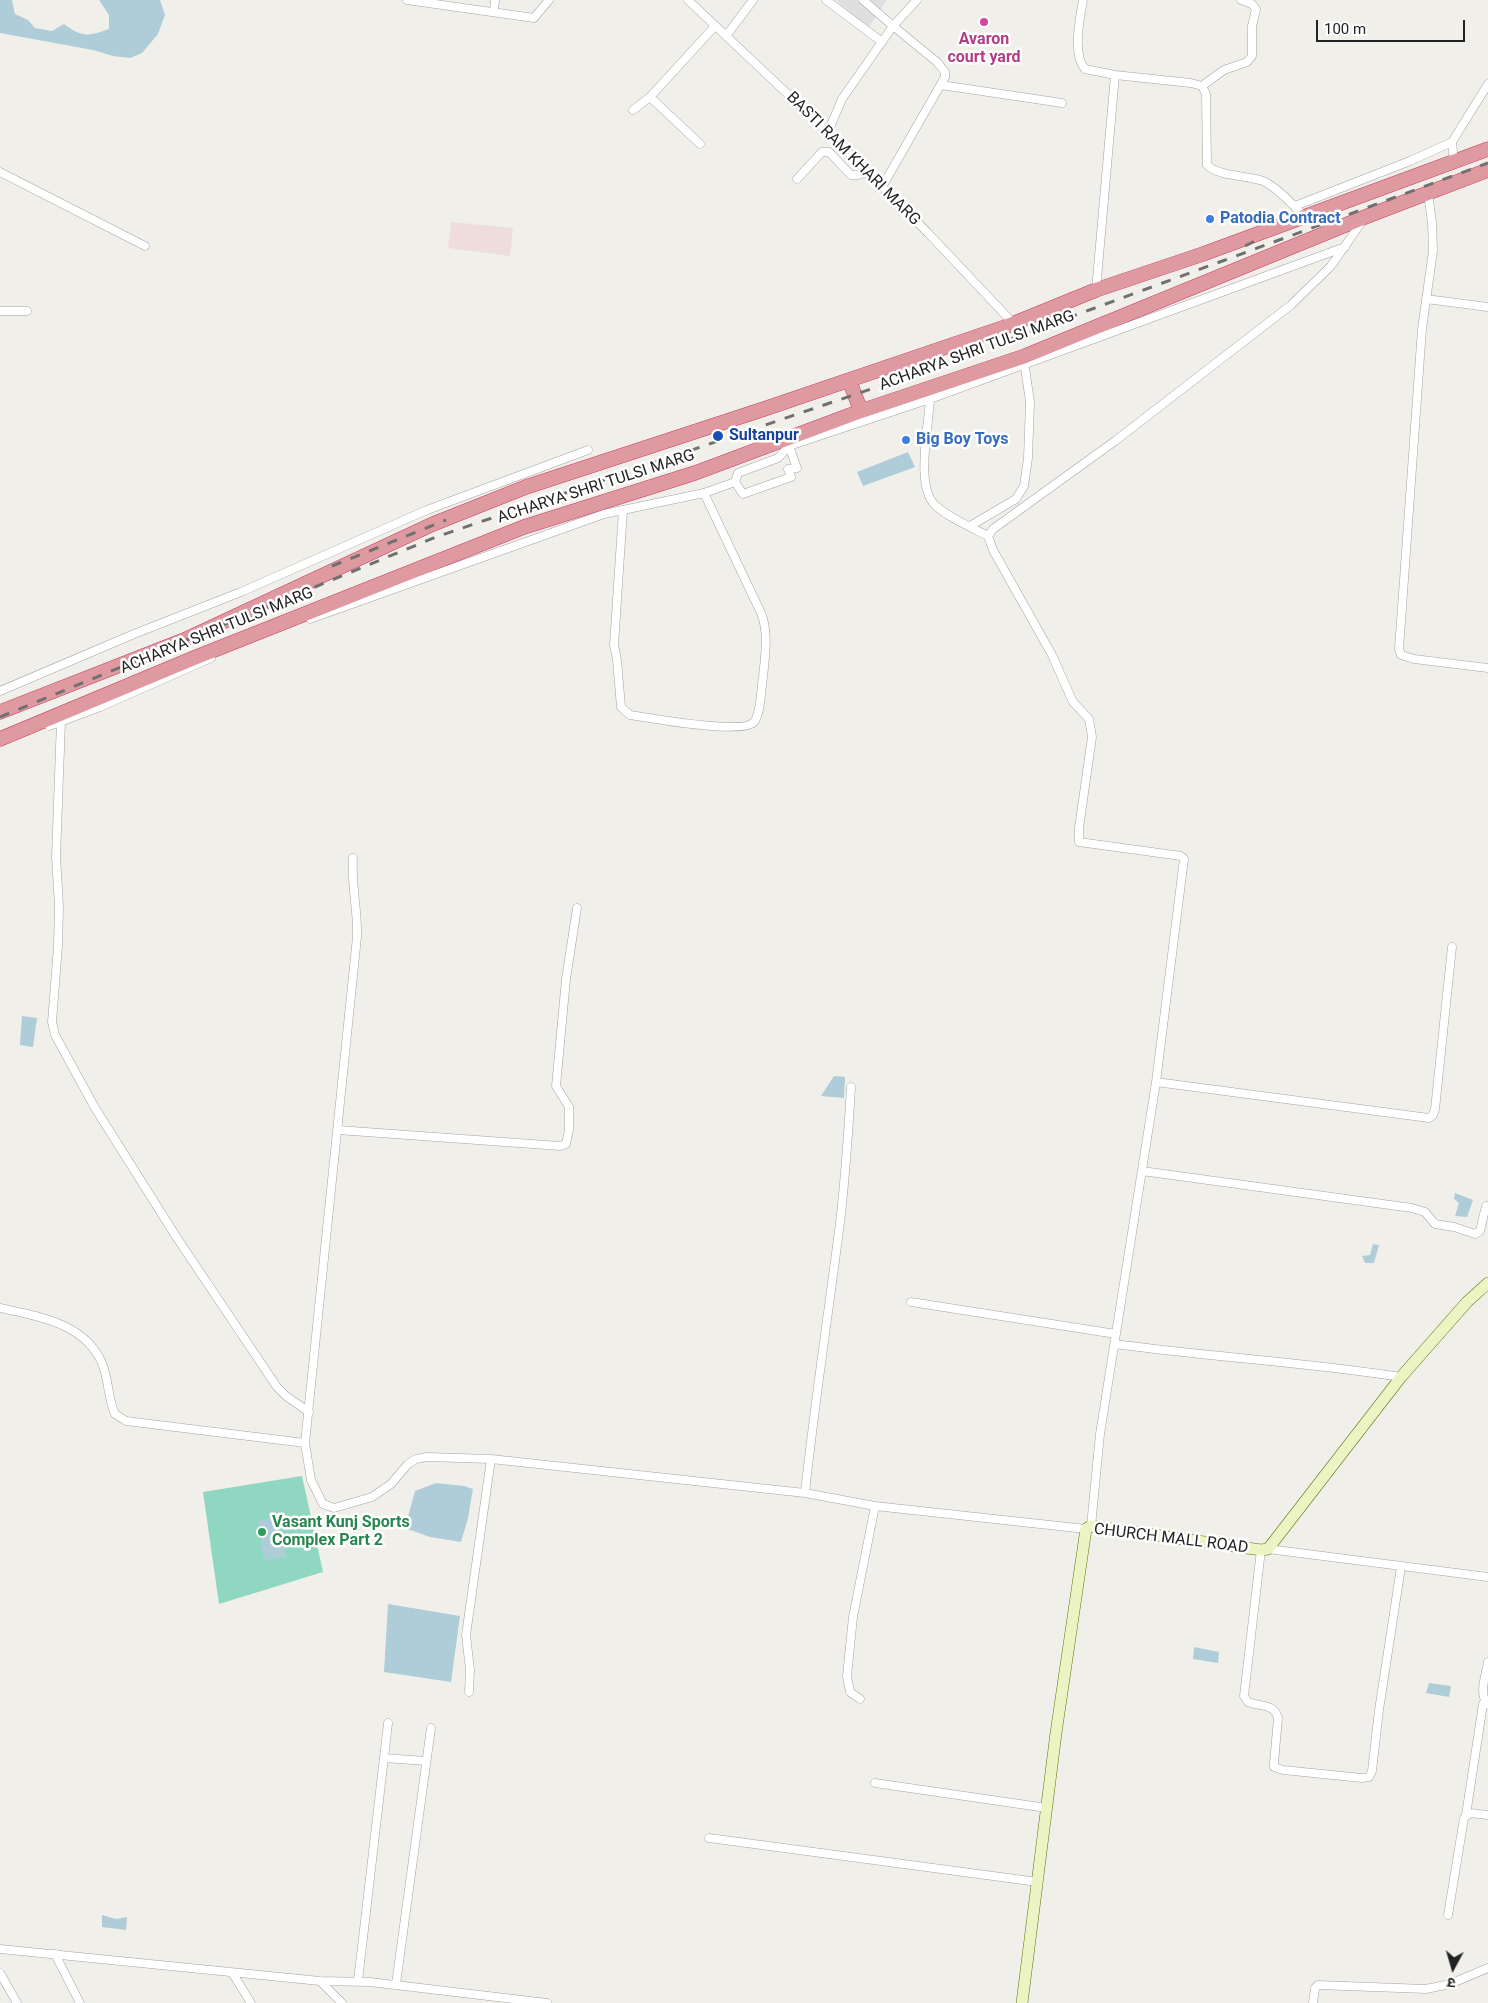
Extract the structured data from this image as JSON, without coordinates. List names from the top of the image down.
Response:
{
  "streets": {
    "highway": ["ACHARYA SHRI TULSI MARG"],
    "street": ["BASTI RAM KHARI MARG", "CHURCH MALL ROAD"]
  },
  "crossings": [
    ["BASTI RAM KHARI MARG", "ACHARYA SHRI TULSI MARG"]
  ],
  "places": [
    "Avaron court yard",
    "Patodia Contract",
    "Sultanpur",
    "Big Boy Toys",
    "Vasant Kunj Sports Complex Part 2"
  ],
  "scale_bar": "100 m",
  "north": "bottom"
}
